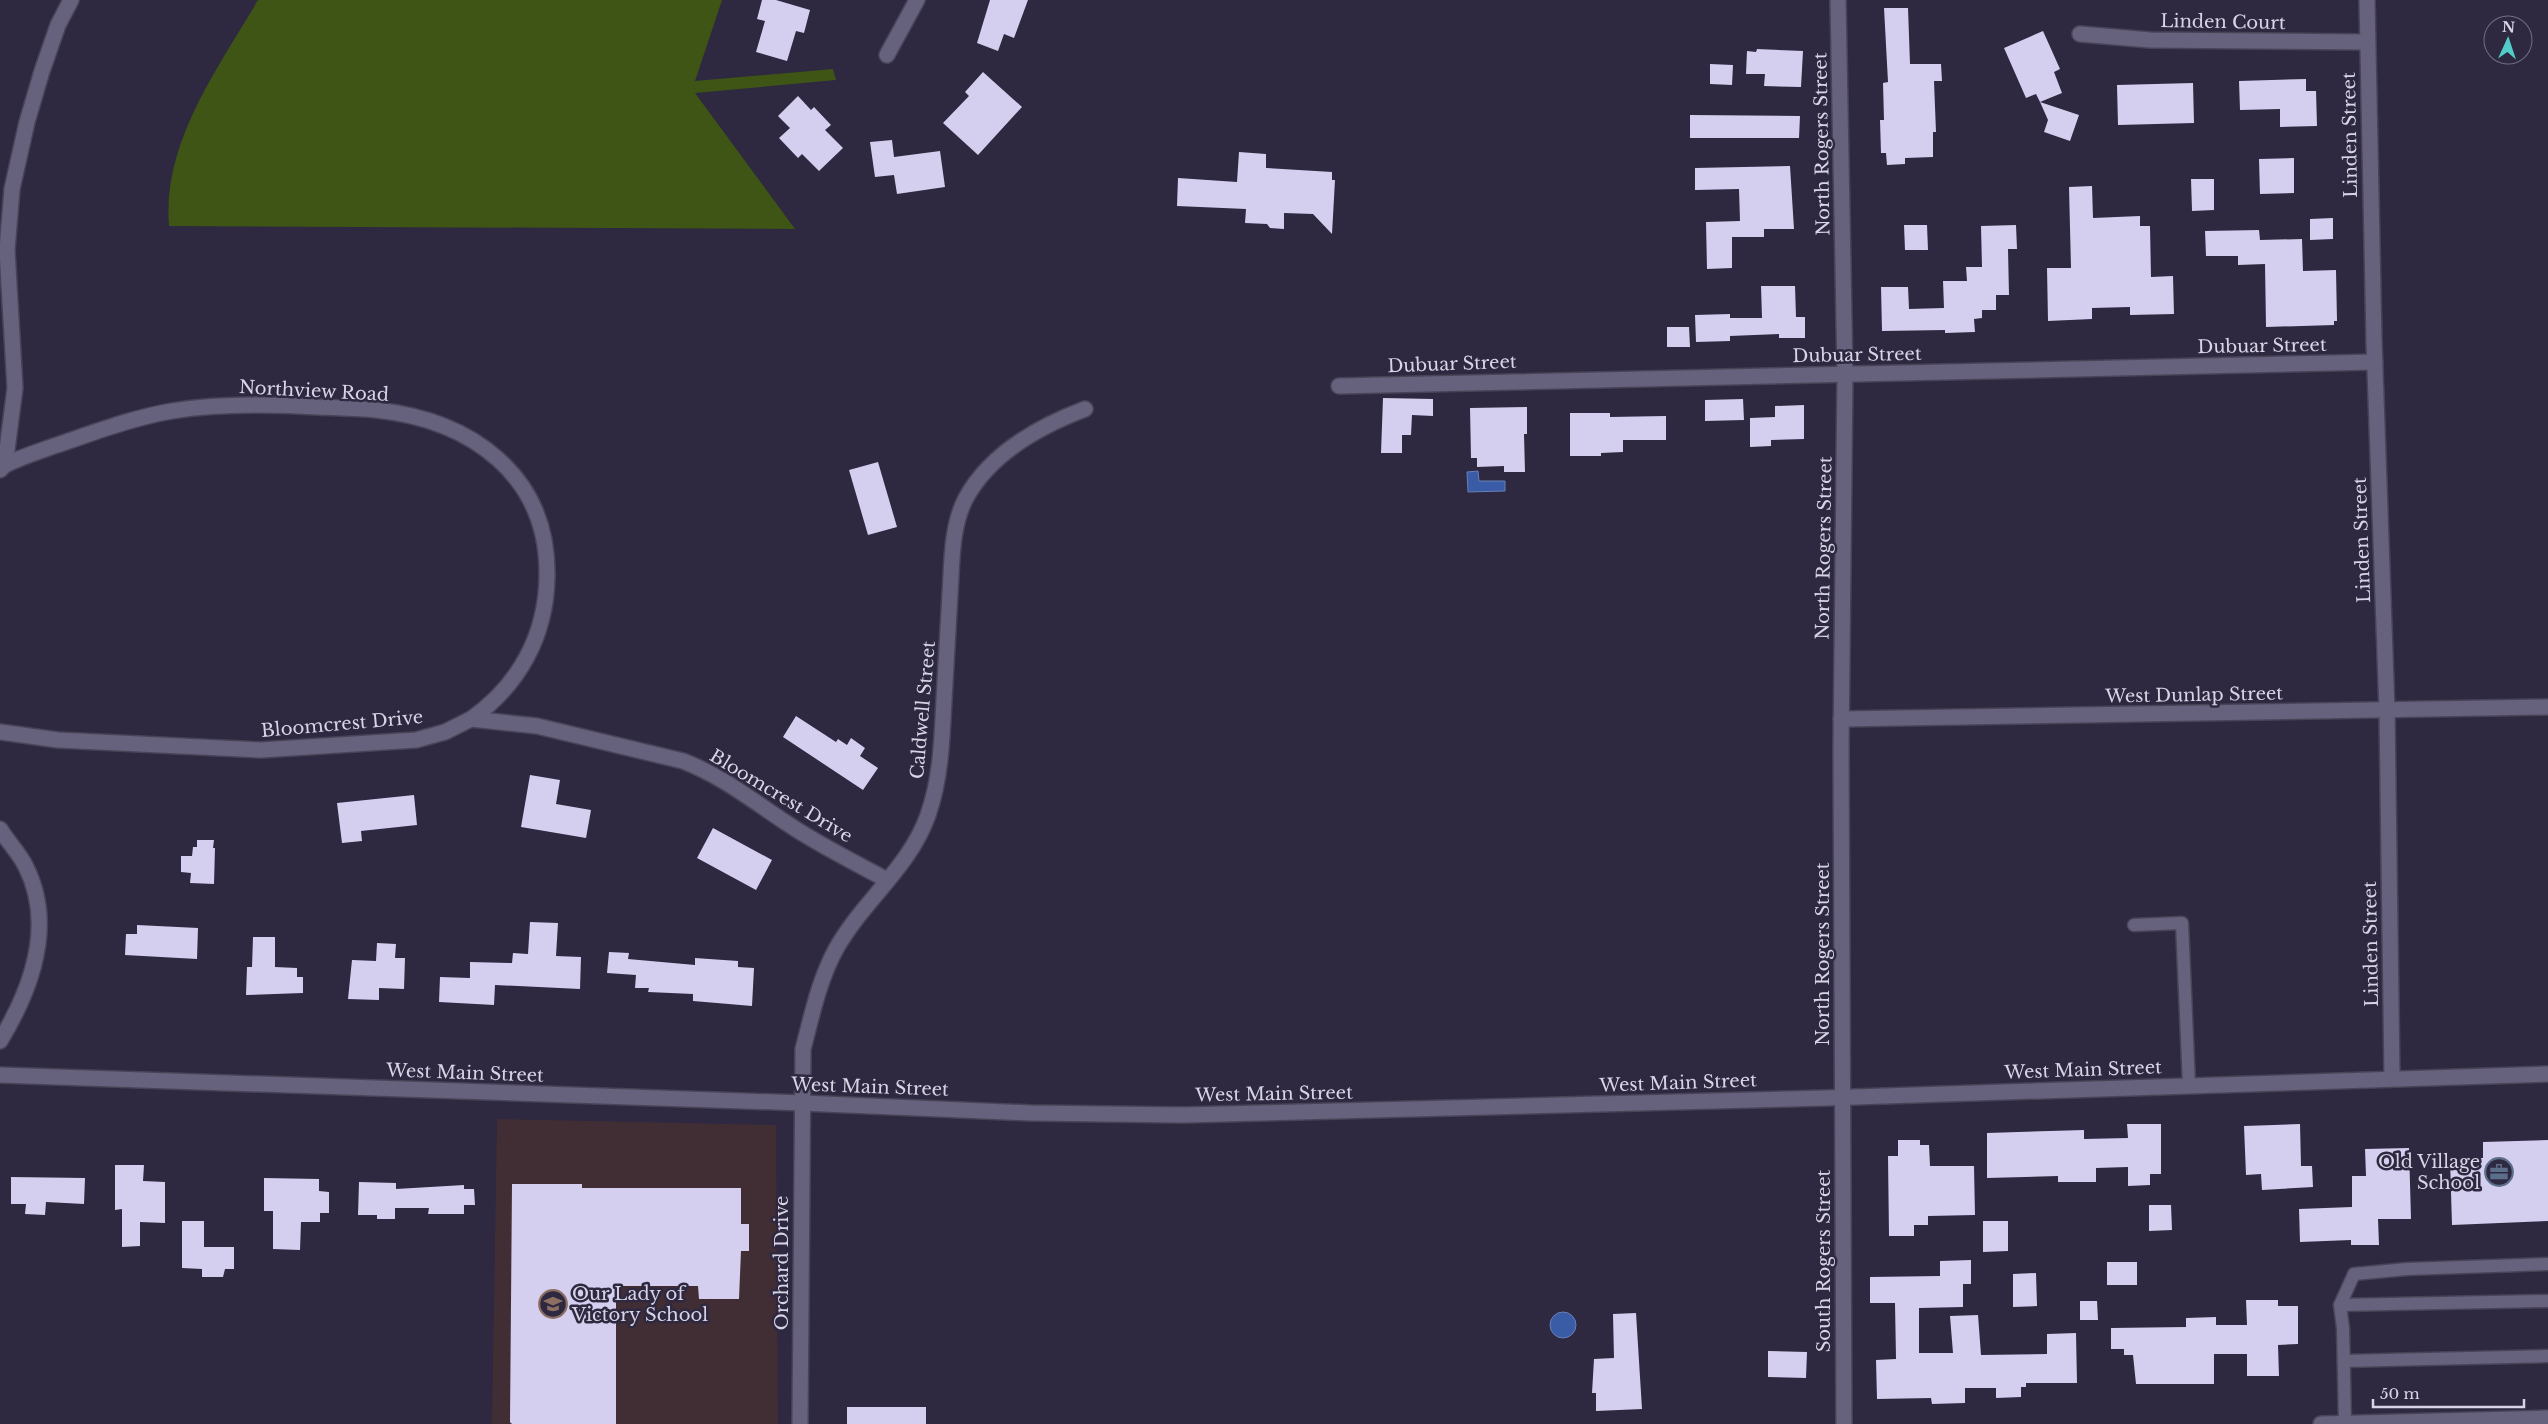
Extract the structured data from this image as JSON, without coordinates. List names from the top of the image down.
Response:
{
  "streets": {
    "street": [
      "Linden Court",
      "Linden Street",
      "North Rogers Street",
      "Dubuar Street",
      "Northview Road",
      "West Dunlap Street",
      "Caldwell Street",
      "Bloomcrest Drive",
      "West Main Street",
      "South Rogers Street",
      "Orchard Drive"
    ]
  },
  "crossings": [
    ["Linden Court", "Linden Street"],
    ["Linden Street", "Dubuar Street"],
    ["Linden Street", "West Dunlap Street"],
    ["Linden Street", "West Main Street"],
    ["North Rogers Street", "Dubuar Street"],
    ["North Rogers Street", "West Dunlap Street"],
    ["North Rogers Street", "West Main Street"],
    ["North Rogers Street", "South Rogers Street"],
    ["Northview Road", "Bloomcrest Drive"],
    ["Caldwell Street", "Bloomcrest Drive"],
    ["Caldwell Street", "West Main Street"],
    ["Caldwell Street", "Orchard Drive"],
    ["West Main Street", "South Rogers Street"],
    ["West Main Street", "Orchard Drive"]
  ],
  "places": {
    "office": ["Old Village School"],
    "school or university": ["Our Lady of Victory School"]
  },
  "scale_bar": "50 m",
  "north": "top"
}
